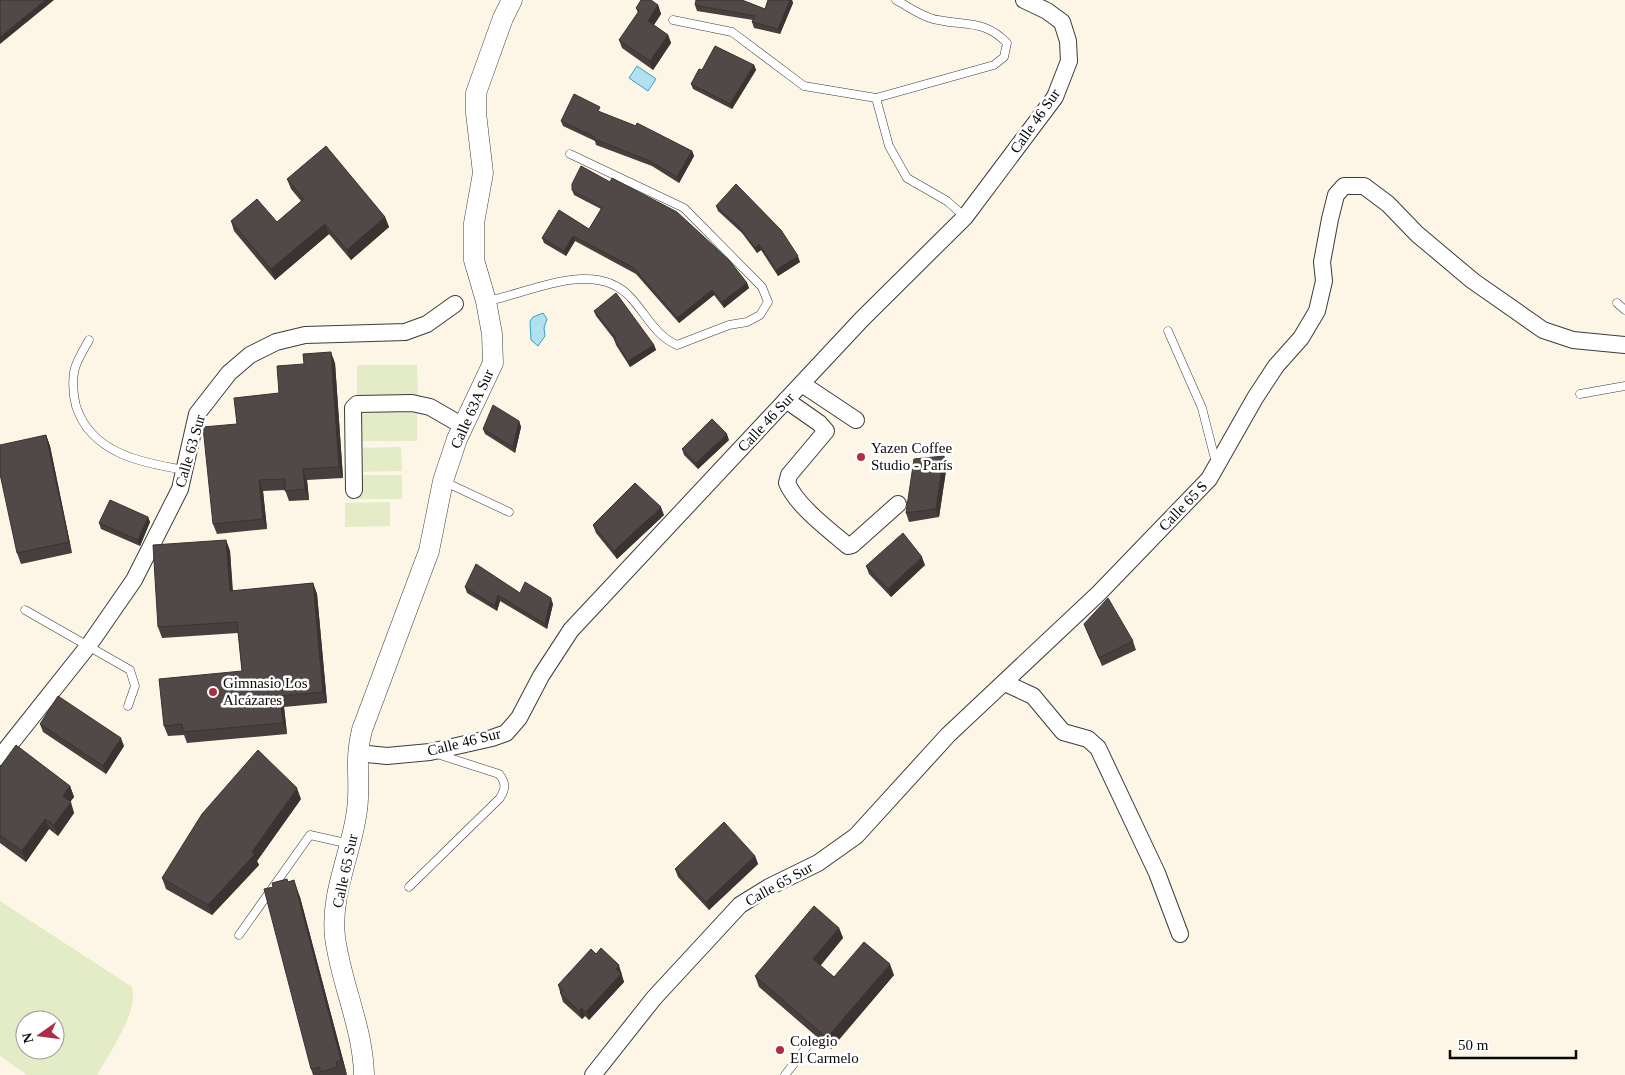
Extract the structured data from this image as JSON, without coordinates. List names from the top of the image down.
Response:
{
  "streets": {
    "street": [
      "Calle 46 Sur",
      "Calle 63A Sur",
      "Calle 63 Sur",
      "Calle 65 S",
      "Calle 65 Sur"
    ]
  },
  "crossings": [
    ["Calle 46 Sur", "Calle 63A Sur"],
    ["Calle 46 Sur", "Calle 65 Sur"],
    ["Calle 63A Sur", "Calle 65 Sur"],
    ["Calle 65 S", "Calle 65 Sur"]
  ],
  "places": ["Yazen Coffee Studio - París", "Gimnasio Los Alcázares", "Colegio El Carmelo"],
  "scale_bar": "50 m",
  "north": "left"
}
